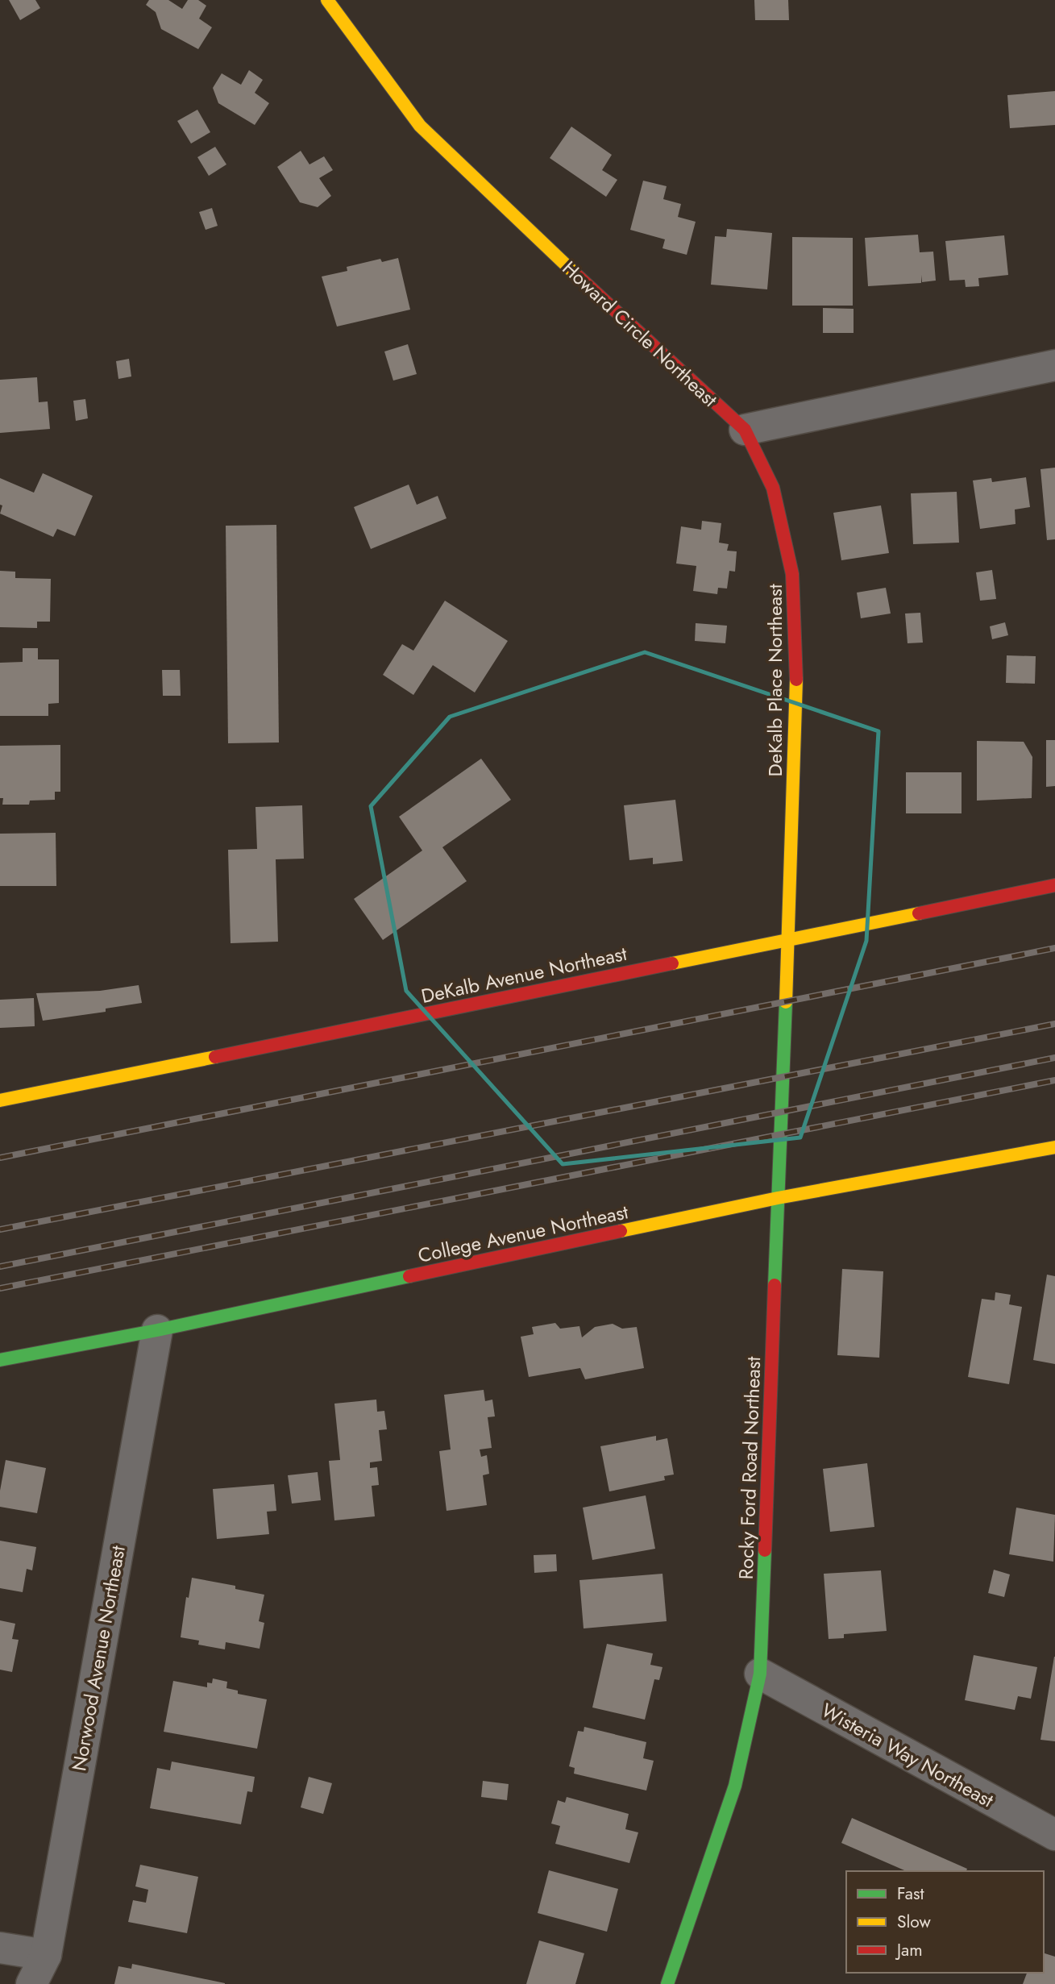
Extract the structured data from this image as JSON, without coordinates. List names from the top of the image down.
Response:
{
  "streets": {
    "street": [
      "Howard Circle Northeast",
      "DeKalb Place Northeast",
      "DeKalb Avenue Northeast",
      "College Avenue Northeast",
      "Rocky Ford Road Northeast",
      "Norwood Avenue Northeast",
      "Wisteria Way Northeast"
    ]
  },
  "crossings": [
    ["Howard Circle Northeast", "DeKalb Place Northeast"],
    ["DeKalb Place Northeast", "DeKalb Avenue Northeast"],
    ["DeKalb Place Northeast", "Rocky Ford Road Northeast"],
    ["DeKalb Avenue Northeast", "Rocky Ford Road Northeast"],
    ["College Avenue Northeast", "Rocky Ford Road Northeast"],
    ["College Avenue Northeast", "Norwood Avenue Northeast"],
    ["Rocky Ford Road Northeast", "Wisteria Way Northeast"]
  ],
  "legend": ["Fast", "Slow", "Jam"]
}
